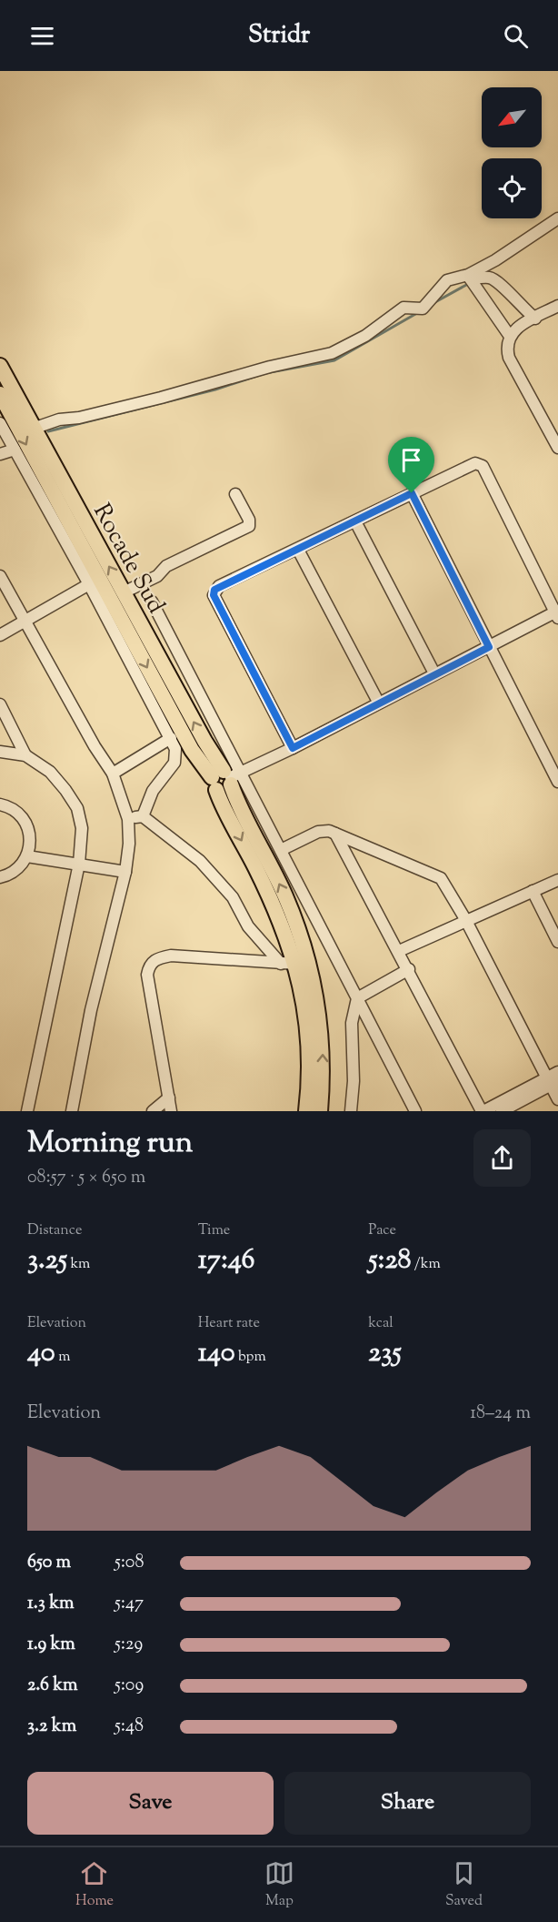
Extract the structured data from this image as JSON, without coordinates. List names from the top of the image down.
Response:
{
  "streets": {
    "highway": ["Rocade Sud"]
  },
  "north": "bottom left",
  "page": {
    "header": "Stridr",
    "heading": ["Morning run", "08:57 · 5 × 650 m"],
    "stats": [
      ["Distance", "3.25 km"],
      ["Time", "17:46"],
      ["Pace", "5:28 /km"],
      ["Elevation", "40 m"],
      ["Heart rate", "140 bpm"],
      ["kcal", "235"]
    ],
    "chart": ["Elevation", "18–24 m"],
    "list": [
      {
        "name": "650 m",
        "note": "5:08"
      },
      {
        "name": "1.3 km",
        "note": "5:47"
      },
      {
        "name": "1.9 km",
        "note": "5:29"
      },
      {
        "name": "2.6 km",
        "note": "5:09"
      },
      {
        "name": "3.2 km",
        "note": "5:48"
      }
    ],
    "buttons": ["Save", "Share"],
    "tabs": ["Home", "Map", "Saved"]
  }
}
